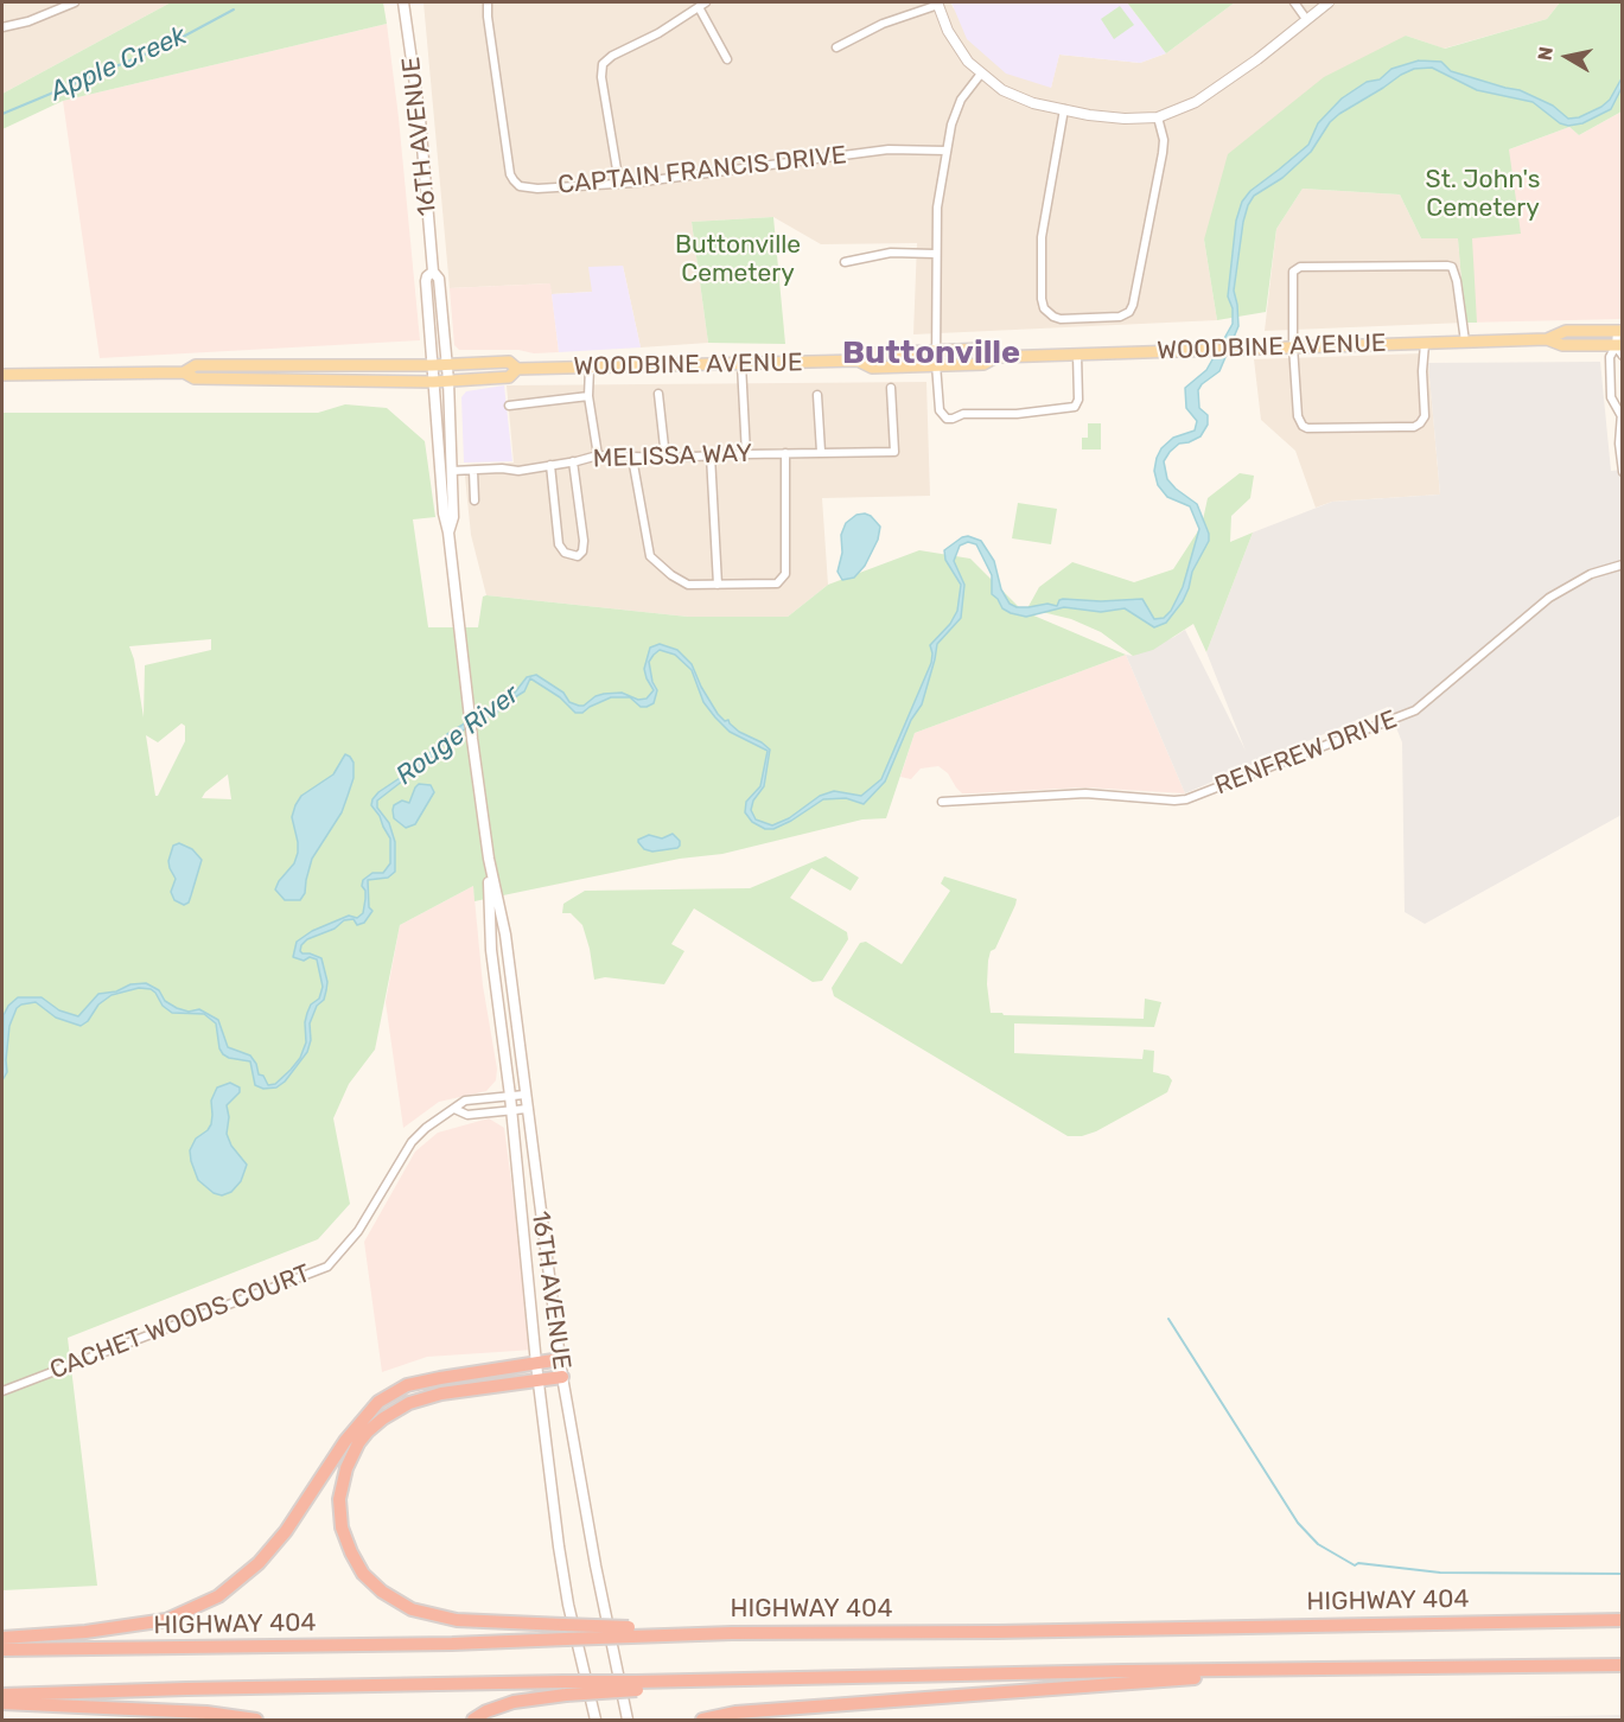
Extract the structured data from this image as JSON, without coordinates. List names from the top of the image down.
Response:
{
  "streets": {
    "highway": ["HIGHWAY 404"],
    "main road": ["16TH AVENUE", "WOODBINE AVENUE"],
    "street": [
      "CAPTAIN FRANCIS DRIVE",
      "MELISSA WAY",
      "RENFREW DRIVE",
      "CACHET WOODS COURT"
    ]
  },
  "crossings": [
    ["16TH AVENUE", "WOODBINE AVENUE"],
    ["16TH AVENUE", "MELISSA WAY"],
    ["16TH AVENUE", "CACHET WOODS COURT"]
  ],
  "districts": ["Buttonville"],
  "water": ["Apple Creek", "Rouge River"],
  "parks": ["St. John's Cemetery", "Buttonville Cemetery"],
  "north": "left"
}
